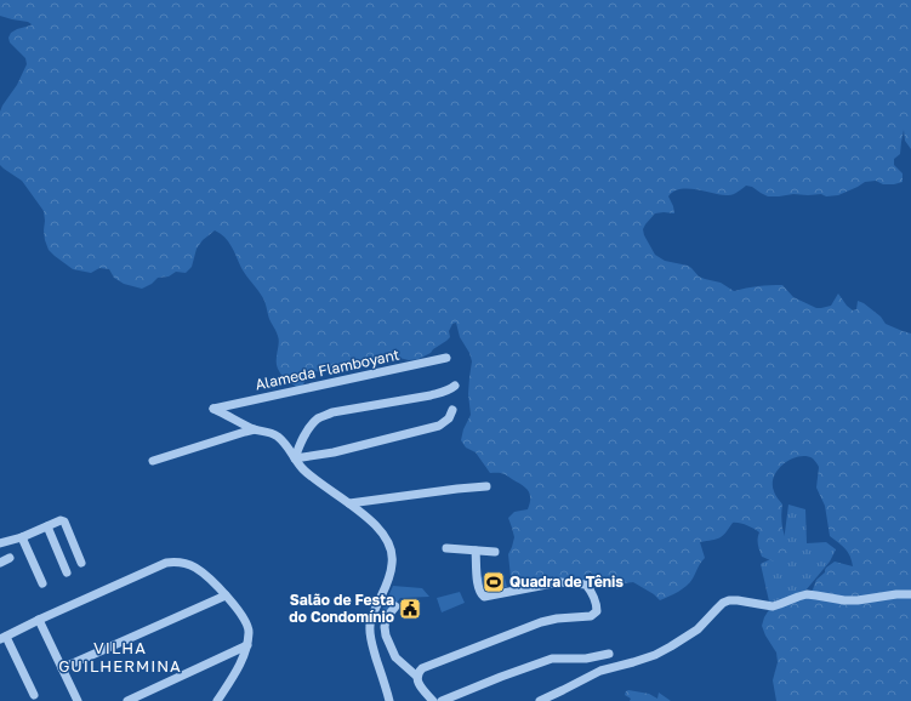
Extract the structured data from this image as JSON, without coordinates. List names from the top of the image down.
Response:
{
  "streets": {
    "street": ["Alameda Flamboyant"]
  },
  "districts": ["VILHA GUILHERMINA"],
  "places": {
    "sports": ["Quadra de Tênis"],
    "public building": ["Salão de Festa do Condomínio"]
  }
}
